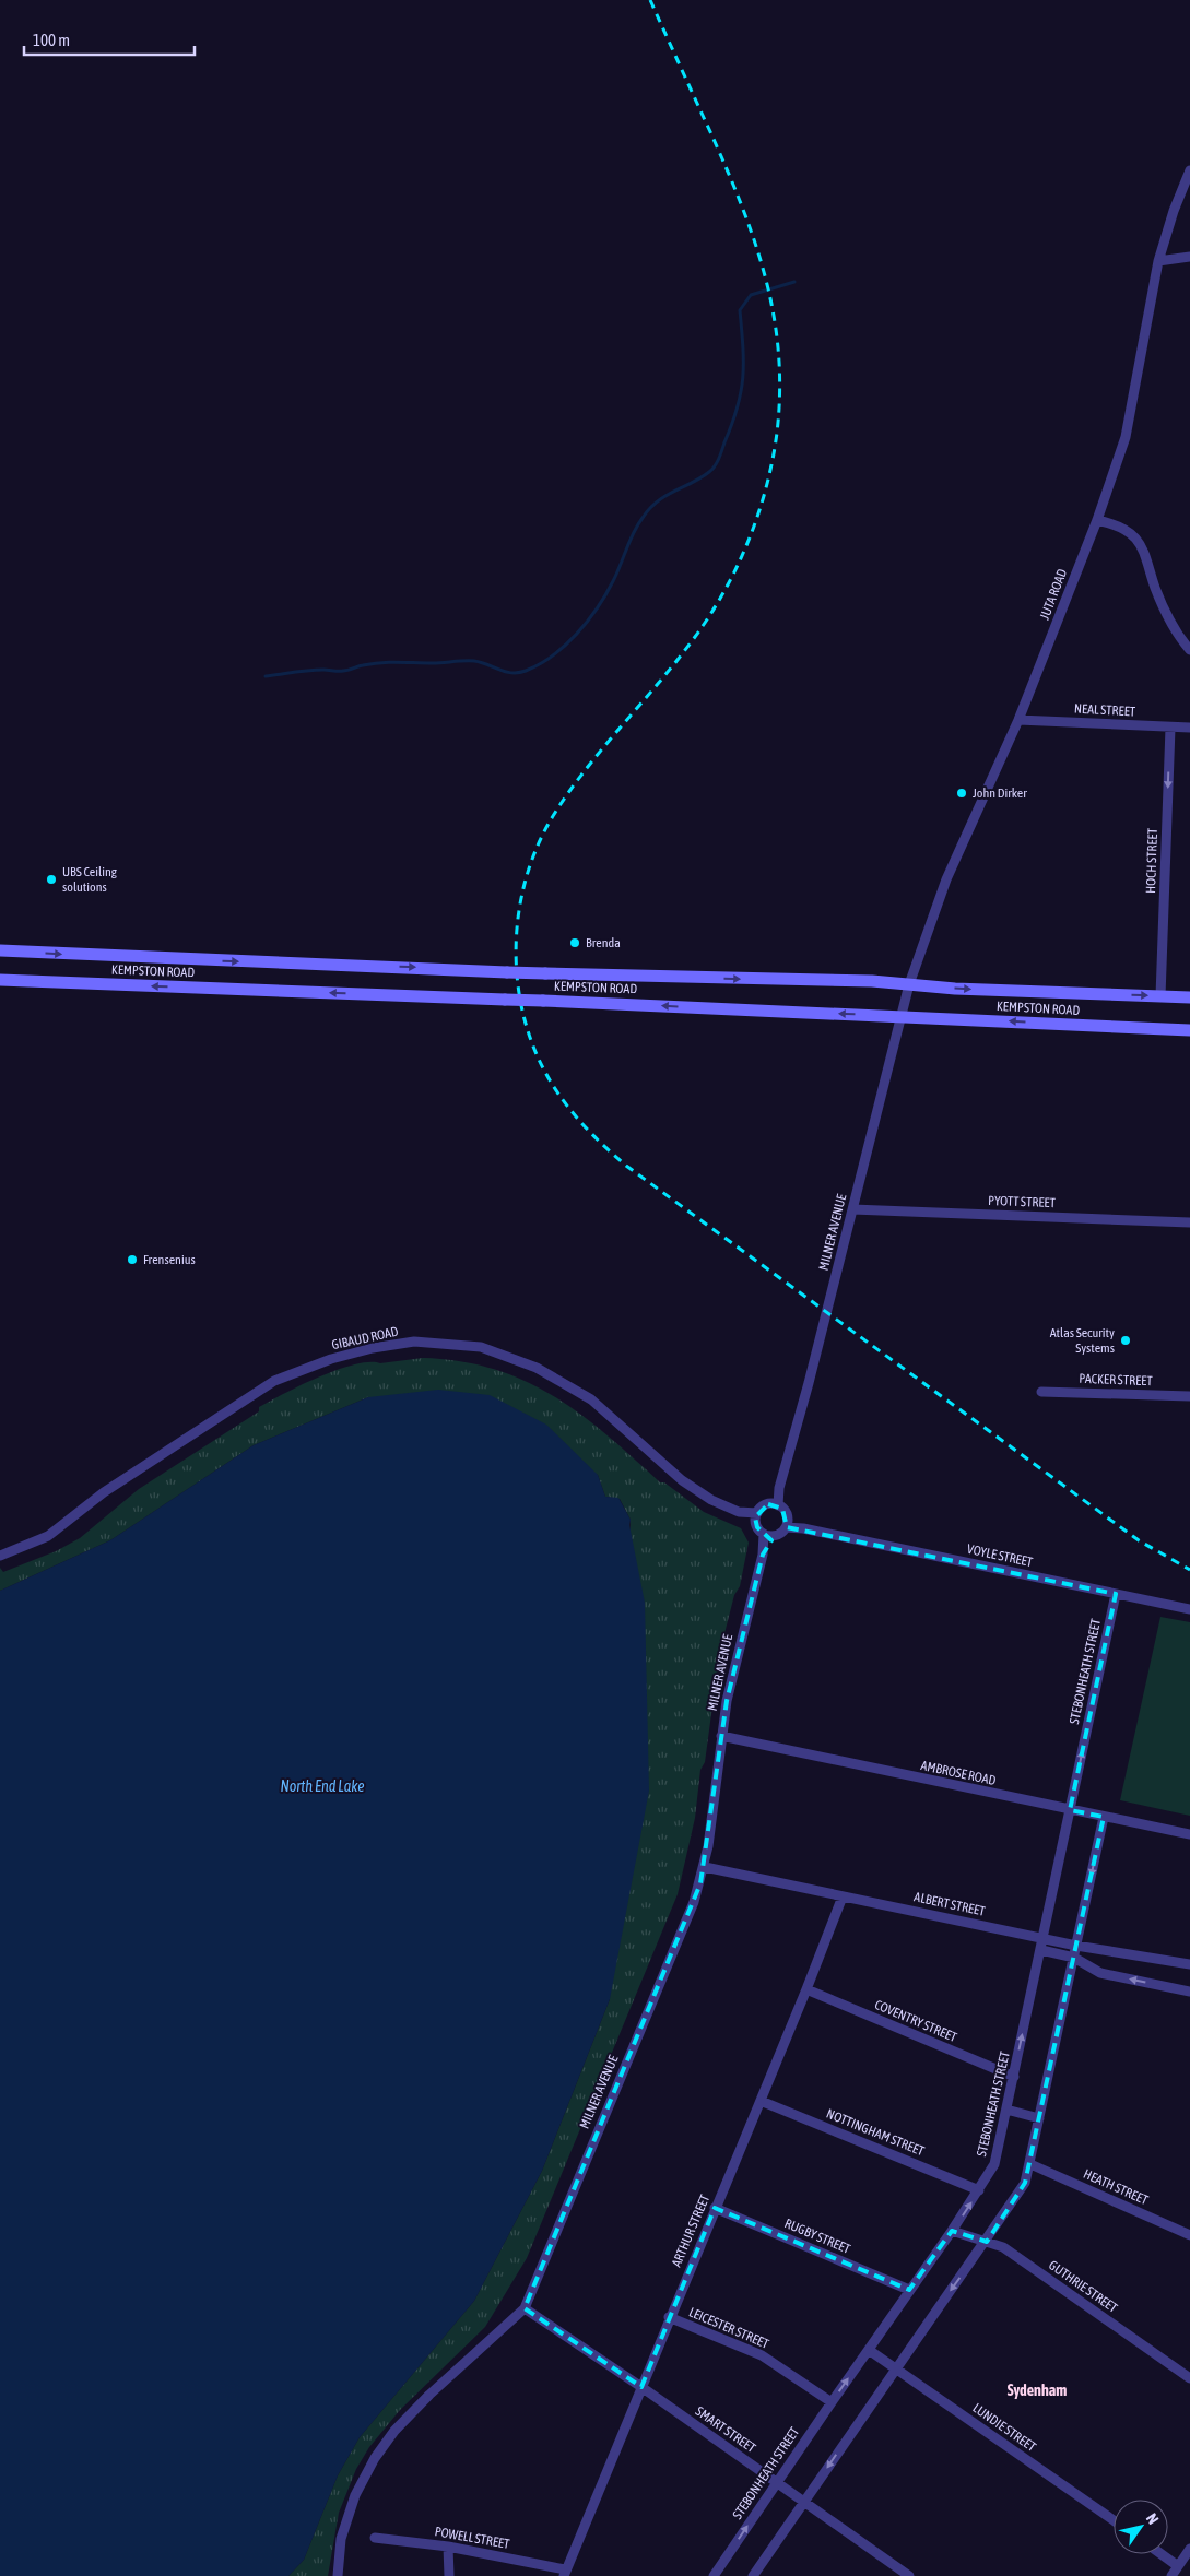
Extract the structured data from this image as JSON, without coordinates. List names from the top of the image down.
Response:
{
  "streets": {
    "main road": ["KEMPSTON ROAD"],
    "street": [
      "JUTA ROAD",
      "NEAL STREET",
      "HOCH STREET",
      "PYOTT STREET",
      "MILNER AVENUE",
      "GIBAUD ROAD",
      "PACKER STREET",
      "VOYLE STREET",
      "STEBONHEATH STREET",
      "AMBROSE ROAD",
      "ALBERT STREET",
      "COVENTRY STREET",
      "NOTTINGHAM STREET",
      "HEATH STREET",
      "ARTHUR STREET",
      "RUGBY STREET",
      "GUTHRIE STREET",
      "LEICESTER STREET",
      "LUNDIE STREET",
      "SMART STREET",
      "POWELL STREET"
    ]
  },
  "crossings": [
    ["JUTA ROAD", "NEAL STREET"],
    ["JUTA ROAD", "KEMPSTON ROAD"],
    ["JUTA ROAD", "MILNER AVENUE"],
    ["NEAL STREET", "HOCH STREET"],
    ["HOCH STREET", "KEMPSTON ROAD"],
    ["KEMPSTON ROAD", "MILNER AVENUE"],
    ["PYOTT STREET", "MILNER AVENUE"],
    ["MILNER AVENUE", "GIBAUD ROAD"],
    ["MILNER AVENUE", "AMBROSE ROAD"],
    ["MILNER AVENUE", "ALBERT STREET"],
    ["MILNER AVENUE", "SMART STREET"],
    ["VOYLE STREET", "STEBONHEATH STREET"],
    ["STEBONHEATH STREET", "AMBROSE ROAD"],
    ["STEBONHEATH STREET", "ALBERT STREET"],
    ["STEBONHEATH STREET", "COVENTRY STREET"],
    ["STEBONHEATH STREET", "NOTTINGHAM STREET"],
    ["STEBONHEATH STREET", "RUGBY STREET"],
    ["STEBONHEATH STREET", "GUTHRIE STREET"],
    ["STEBONHEATH STREET", "LEICESTER STREET"],
    ["STEBONHEATH STREET", "LUNDIE STREET"],
    ["STEBONHEATH STREET", "SMART STREET"],
    ["ALBERT STREET", "ARTHUR STREET"],
    ["COVENTRY STREET", "ARTHUR STREET"],
    ["NOTTINGHAM STREET", "ARTHUR STREET"],
    ["ARTHUR STREET", "RUGBY STREET"],
    ["ARTHUR STREET", "LEICESTER STREET"],
    ["ARTHUR STREET", "SMART STREET"],
    ["ARTHUR STREET", "POWELL STREET"]
  ],
  "one_way": ["HOCH STREET"],
  "districts": ["Sydenham"],
  "water": ["North End Lake"],
  "places": [
    "John Dirker",
    "UBS Ceiling solutions",
    "Brenda",
    "Frensenius",
    "Atlas Security Systems"
  ],
  "scale_bar": "100 m",
  "north": "top right"
}
